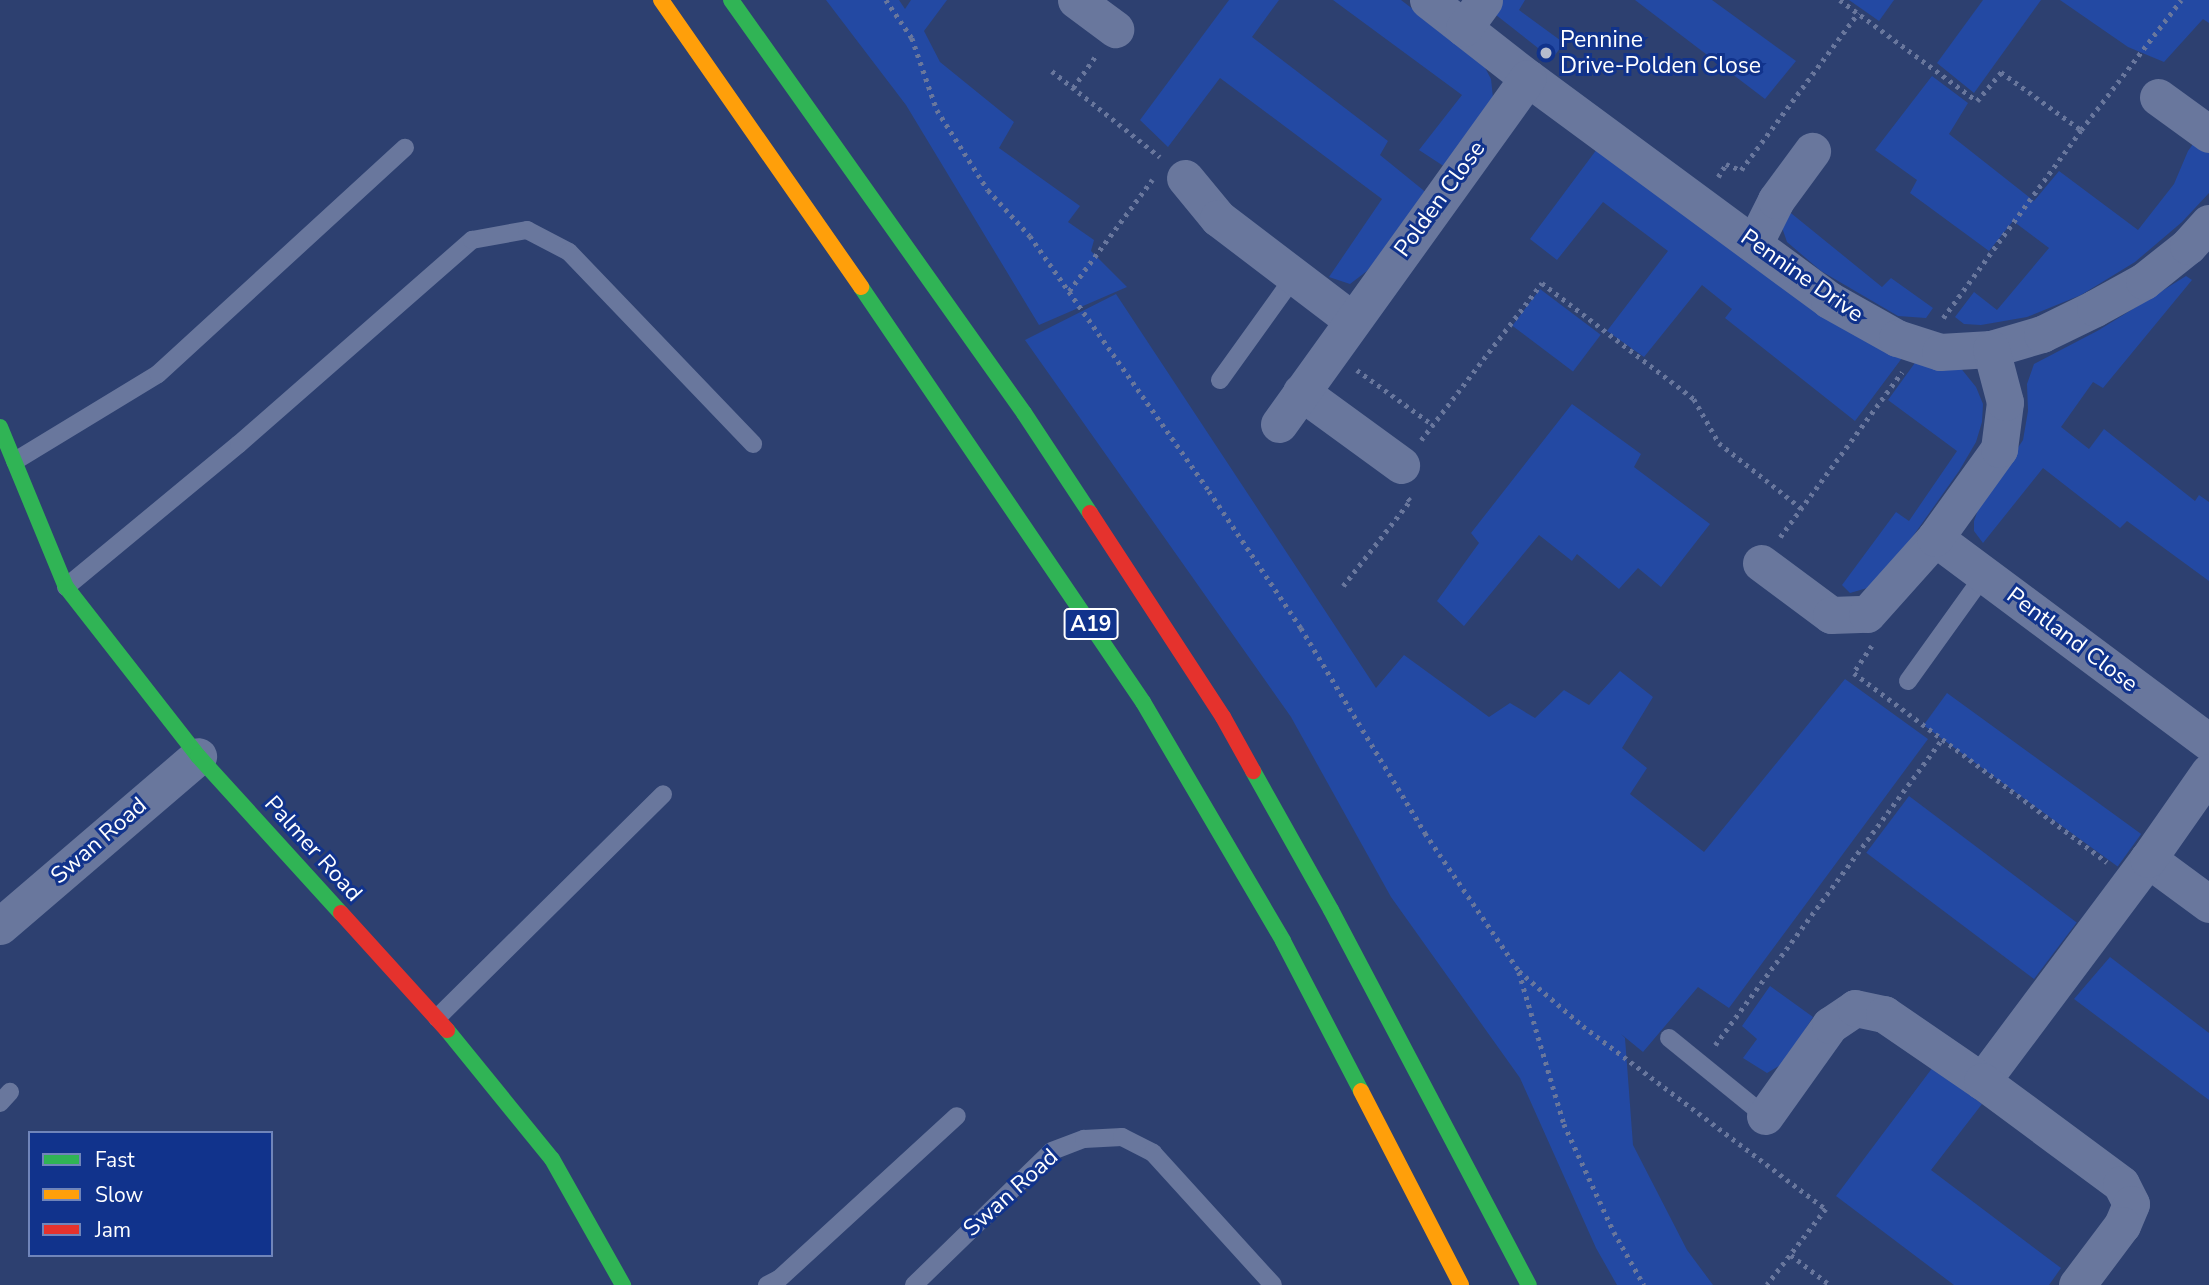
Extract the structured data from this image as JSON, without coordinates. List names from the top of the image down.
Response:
{
  "streets": {
    "main road": ["A19", "Palmer Road"],
    "street": [
      "Polden Close",
      "Pennine Drive",
      "Pentland Close",
      "Swan Road"
    ]
  },
  "crossings": [
    ["Polden Close", "Pennine Drive"],
    ["Swan Road", "Palmer Road"]
  ],
  "places": ["Pennine Drive-Polden Close"],
  "legend": ["Fast", "Slow", "Jam"]
}
